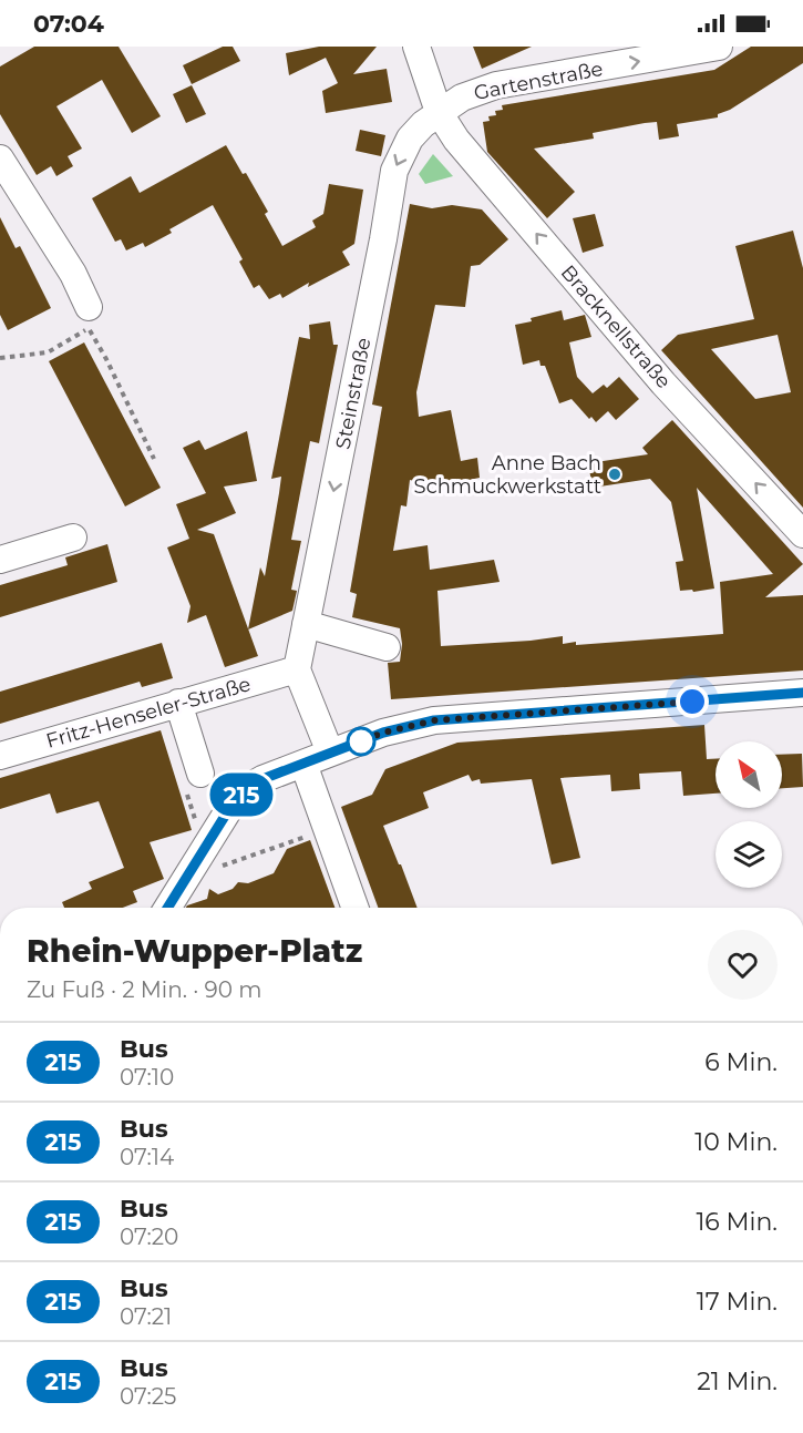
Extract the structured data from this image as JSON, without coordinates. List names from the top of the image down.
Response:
{
  "streets": {
    "street": [
      "Gartenstraße",
      "Bracknellstraße",
      "Steinstraße",
      "Fritz-Henseler-Straße"
    ]
  },
  "crossings": [
    ["Gartenstraße", "Bracknellstraße"],
    ["Gartenstraße", "Steinstraße"],
    ["Bracknellstraße", "Steinstraße"],
    ["Steinstraße", "Fritz-Henseler-Straße"]
  ],
  "one_way": ["Gartenstraße", "Bracknellstraße", "Steinstraße"],
  "places": ["Anne Bach Schmuckwerkstatt"],
  "lines": ["bus line 215"],
  "north": "top left",
  "page": {
    "status": "07:04",
    "on_map": "215",
    "heading": ["Rhein-Wupper-Platz", "Zu Fuß · 2 Min. · 90 m"],
    "list": [
      {
        "mark": "215",
        "name": "Bus",
        "note": "07:10",
        "value": "6 Min."
      },
      {
        "mark": "215",
        "name": "Bus",
        "note": "07:14",
        "value": "10 Min."
      },
      {
        "mark": "215",
        "name": "Bus",
        "note": "07:20",
        "value": "16 Min."
      },
      {
        "mark": "215",
        "name": "Bus",
        "note": "07:21",
        "value": "17 Min."
      },
      {
        "mark": "215",
        "name": "Bus",
        "note": "07:25",
        "value": "21 Min."
      }
    ]
  }
}
